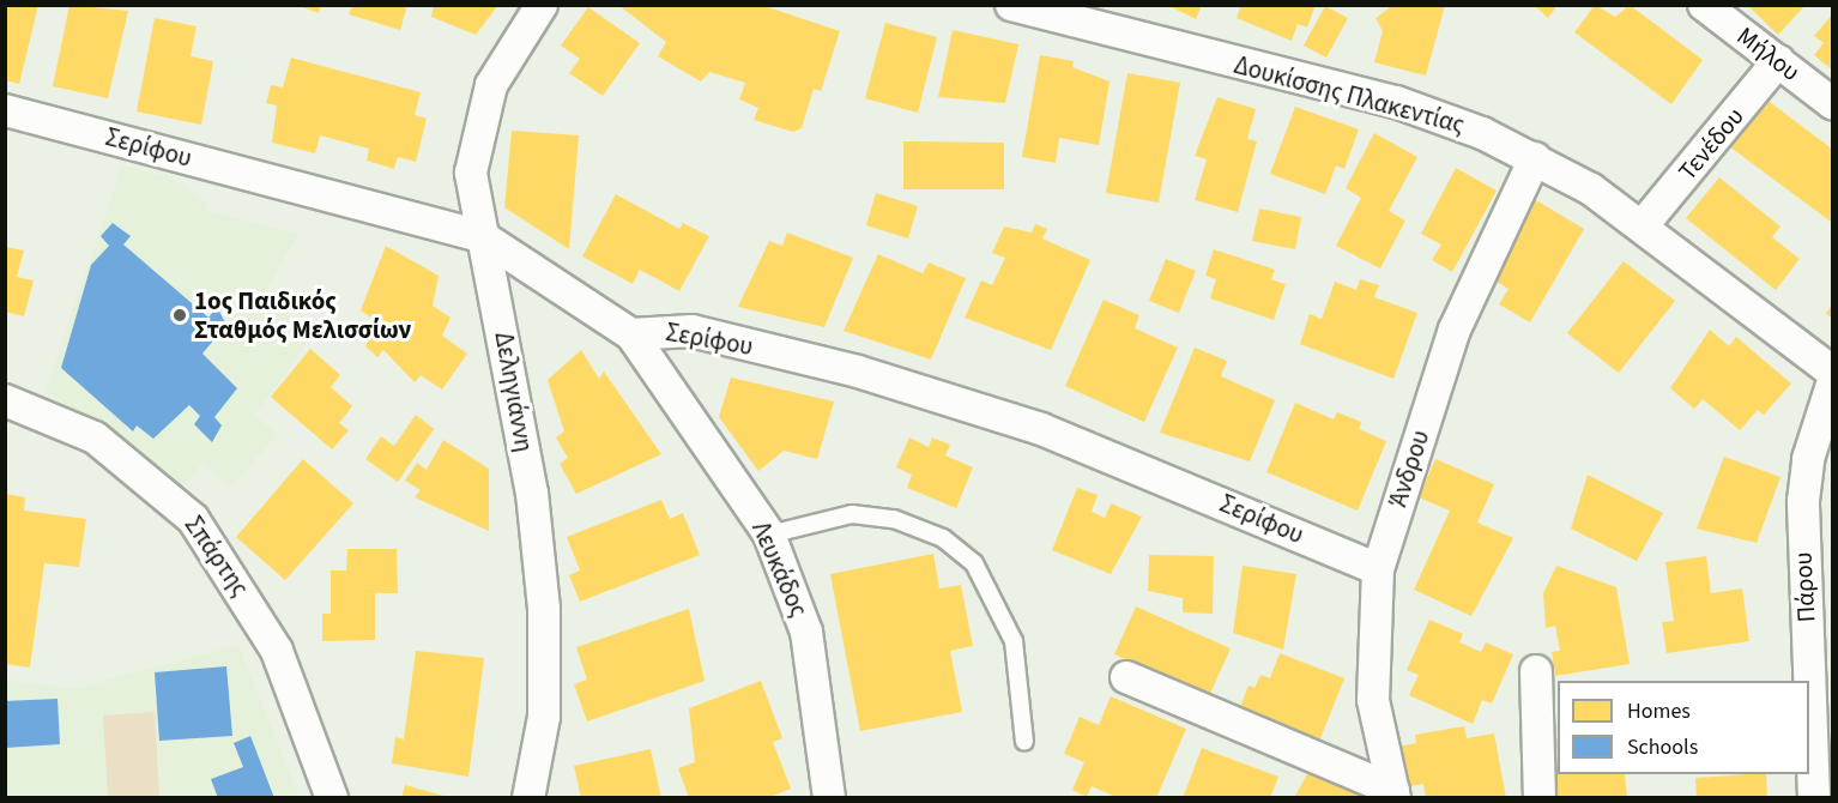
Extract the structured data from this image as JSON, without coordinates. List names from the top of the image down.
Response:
{
  "streets": {
    "street": [
      "Μήλου",
      "Δουκίσσης Πλακεντίας",
      "Τενέδου",
      "Σερίφου",
      "Δεληγιάννη",
      "Άνδρου",
      "Σπάρτης",
      "Λευκάδος",
      "Πάρου"
    ]
  },
  "crossings": [
    ["Μήλου", "Τενέδου"],
    ["Δουκίσσης Πλακεντίας", "Τενέδου"],
    ["Δουκίσσης Πλακεντίας", "Άνδρου"],
    ["Σερίφου", "Δεληγιάννη"],
    ["Σερίφου", "Άνδρου"],
    ["Σερίφου", "Λευκάδος"]
  ],
  "places": ["1ος Παιδικός Σταθμός Μελισσίων"],
  "legend": ["Homes", "Schools"]
}
